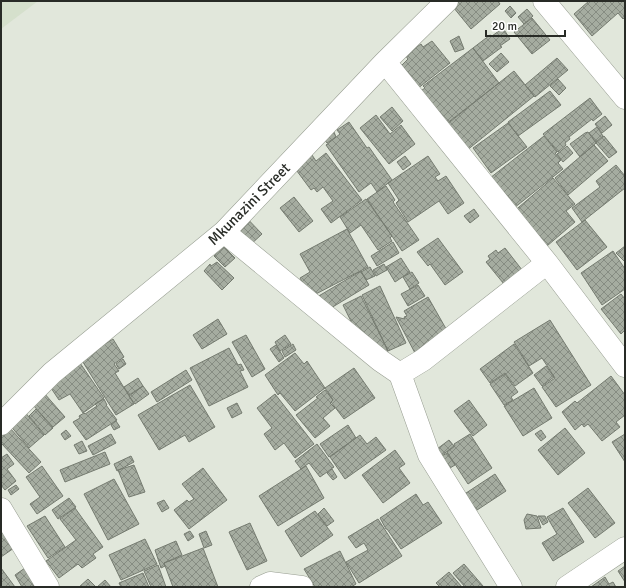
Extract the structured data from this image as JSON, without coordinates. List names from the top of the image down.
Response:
{
  "streets": {
    "street": ["Mkunazini Street"]
  },
  "scale_bar": "20 m"
}
